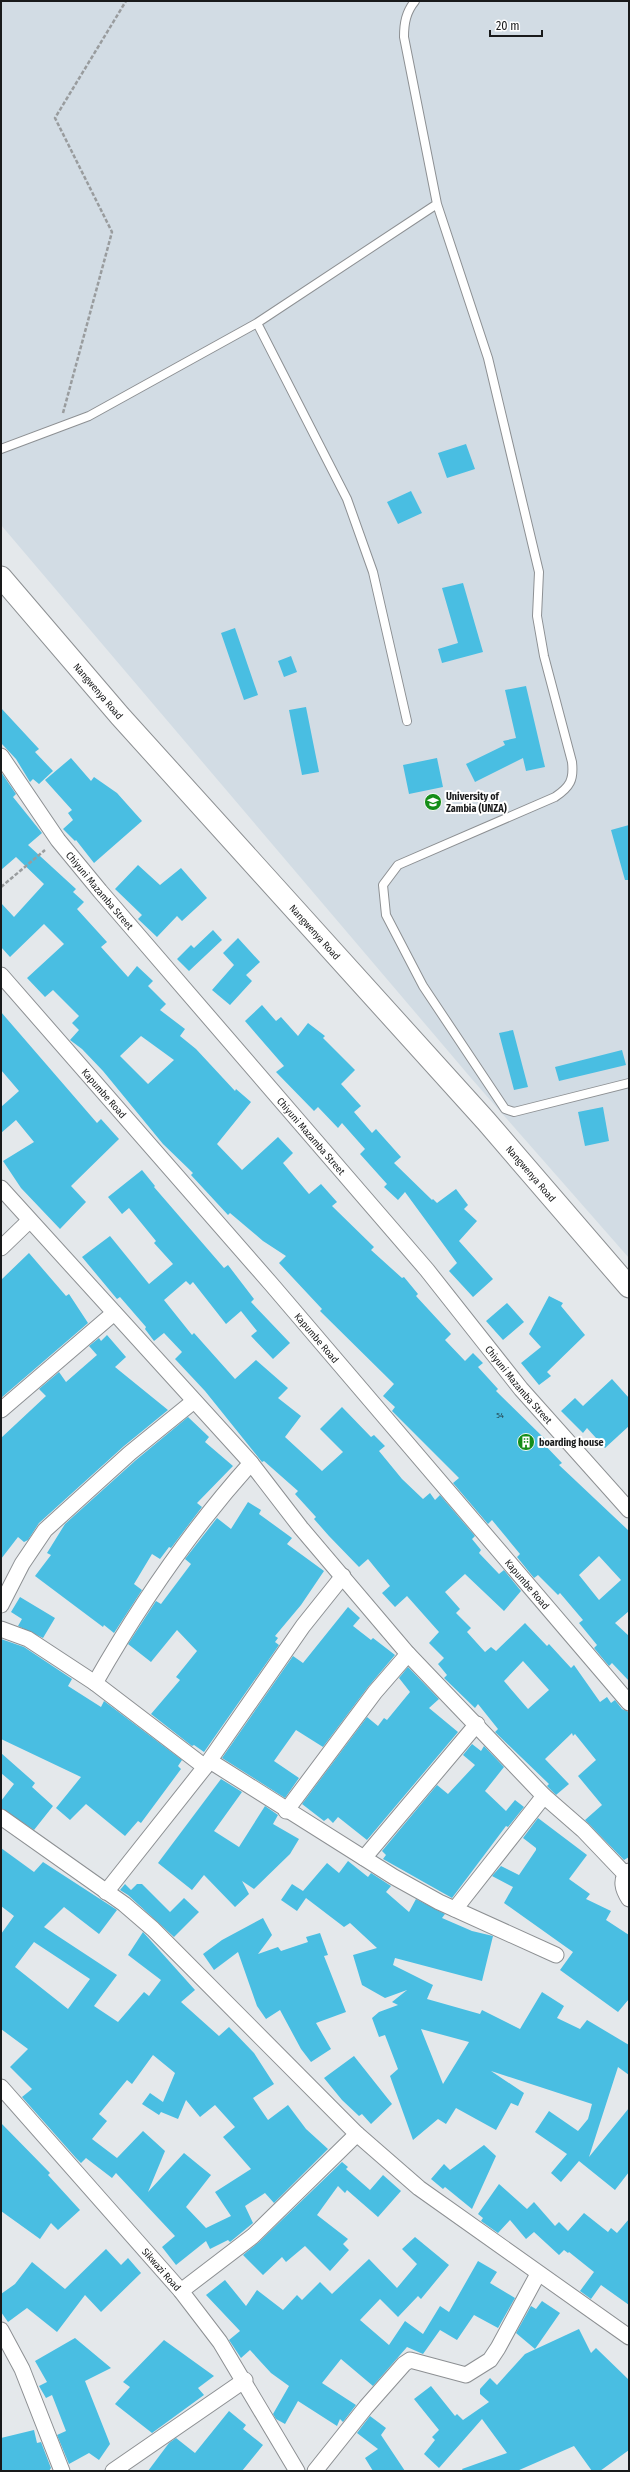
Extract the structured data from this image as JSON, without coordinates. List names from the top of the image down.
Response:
{
  "streets": {
    "main road": ["Nangwenya Road"],
    "street": ["Chiyuni Mazamba Street", "Kapumbe Road", "Sikwazi Road"]
  },
  "places": {
    "school or university": ["University of Zambia (UNZA)"],
    "building": ["boarding house"]
  },
  "house_numbers": ["54"],
  "scale_bar": "20 m"
}
